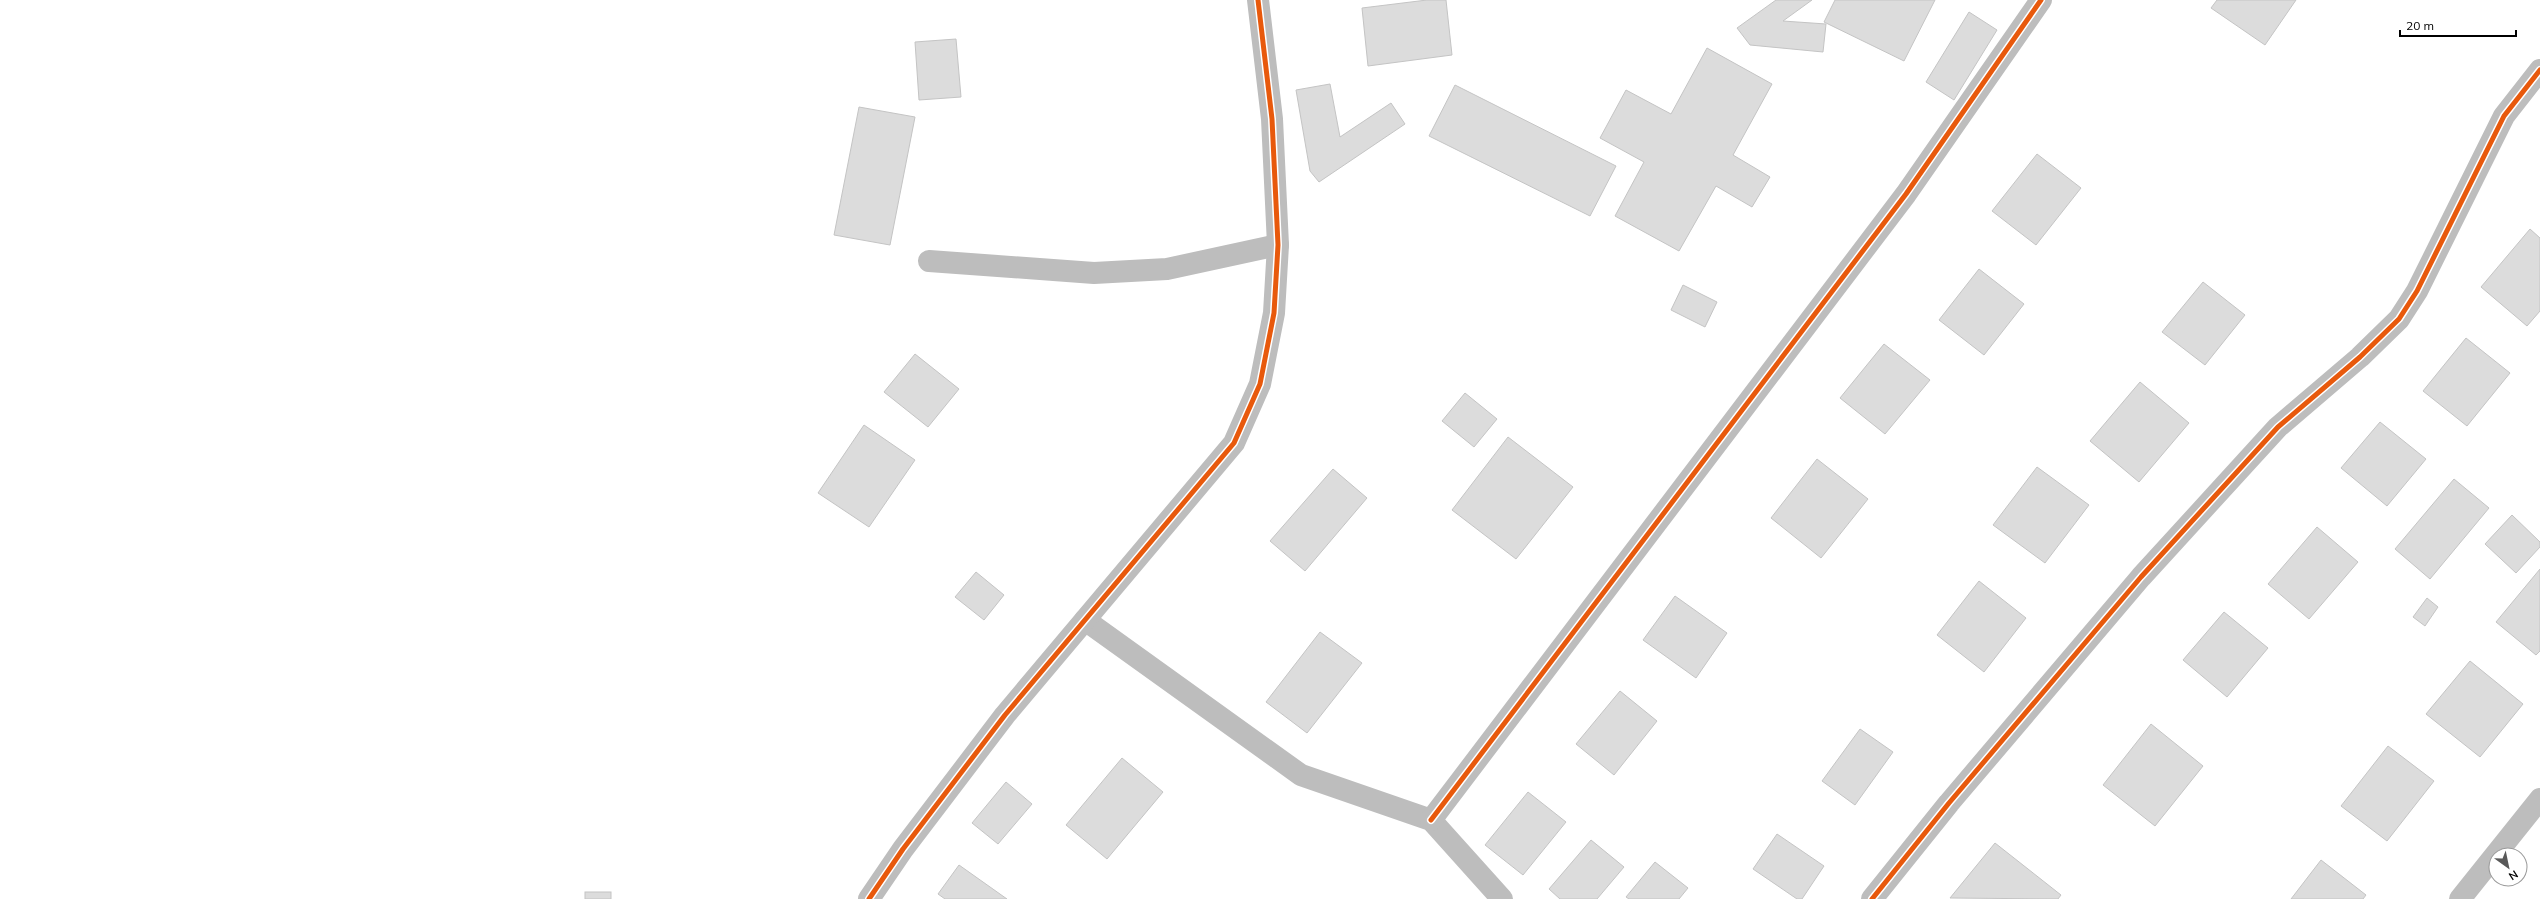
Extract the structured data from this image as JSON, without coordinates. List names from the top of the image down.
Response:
{
  "scale_bar": "20 m",
  "north": "bottom right"
}
